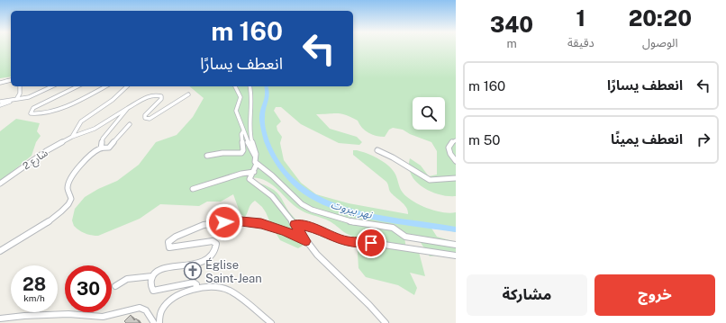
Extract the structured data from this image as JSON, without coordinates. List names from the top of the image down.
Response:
{
  "streets": {
    "street": ["شارع 2"]
  },
  "water": ["نهر بيروت"],
  "places": {
    "church": ["Église Saint-Jean"]
  },
  "page": {
    "eta": [
      "20:20",
      "الوصول",
      "1",
      "دقيقة",
      "340",
      "m"
    ],
    "turn": ["160 m", "انعطف يسارًا"],
    "list": [
      {
        "name": "انعطف يسارًا",
        "value": "160 m"
      },
      {
        "name": "انعطف يمينًا",
        "value": "50 m"
      }
    ],
    "speed": "28 km/h",
    "limit": "30",
    "buttons": ["خروج", "مشاركة"]
  }
}
